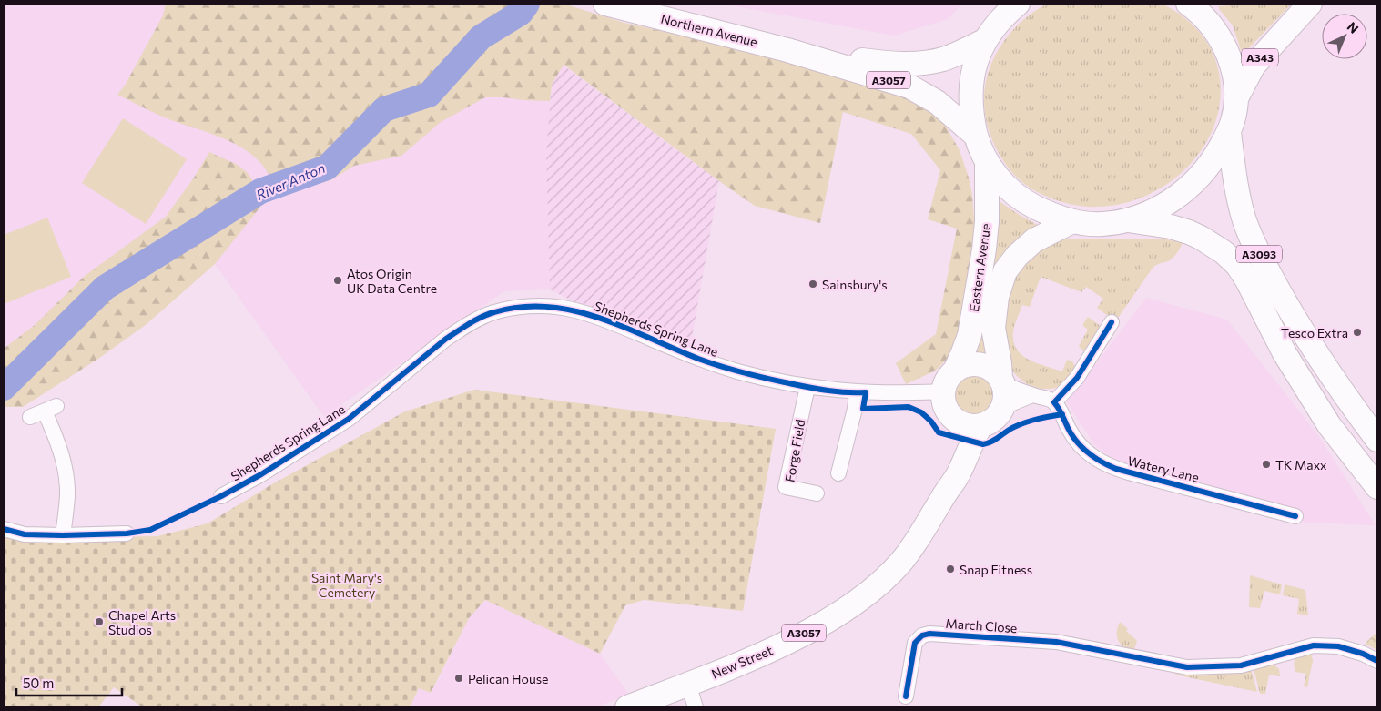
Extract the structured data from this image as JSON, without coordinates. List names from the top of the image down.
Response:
{
  "streets": {
    "main road": [
      "Northern Avenue",
      "A343",
      "A3057",
      "A3093",
      "Eastern Avenue",
      "New Street"
    ],
    "street": [
      "Shepherds Spring Lane",
      "Forge Field",
      "Watery Lane",
      "March Close"
    ]
  },
  "crossings": [
    ["Northern Avenue", "A3057"],
    ["A343", "A3057"],
    ["A3057", "A3093"],
    ["A3057", "Eastern Avenue"],
    ["A3057", "Shepherds Spring Lane"],
    ["A3057", "New Street"],
    ["Eastern Avenue", "Shepherds Spring Lane"],
    ["Eastern Avenue", "New Street"],
    ["Shepherds Spring Lane", "Forge Field"],
    ["Shepherds Spring Lane", "New Street"]
  ],
  "water": ["River Anton"],
  "parks": ["Saint Mary's Cemetery"],
  "places": [
    "Atos Origin UK Data Centre",
    "Sainsbury's",
    "Tesco Extra",
    "TK Maxx",
    "Snap Fitness",
    "Chapel Arts Studios",
    "Pelican House"
  ],
  "scale_bar": "50 m",
  "north": "top right"
}
